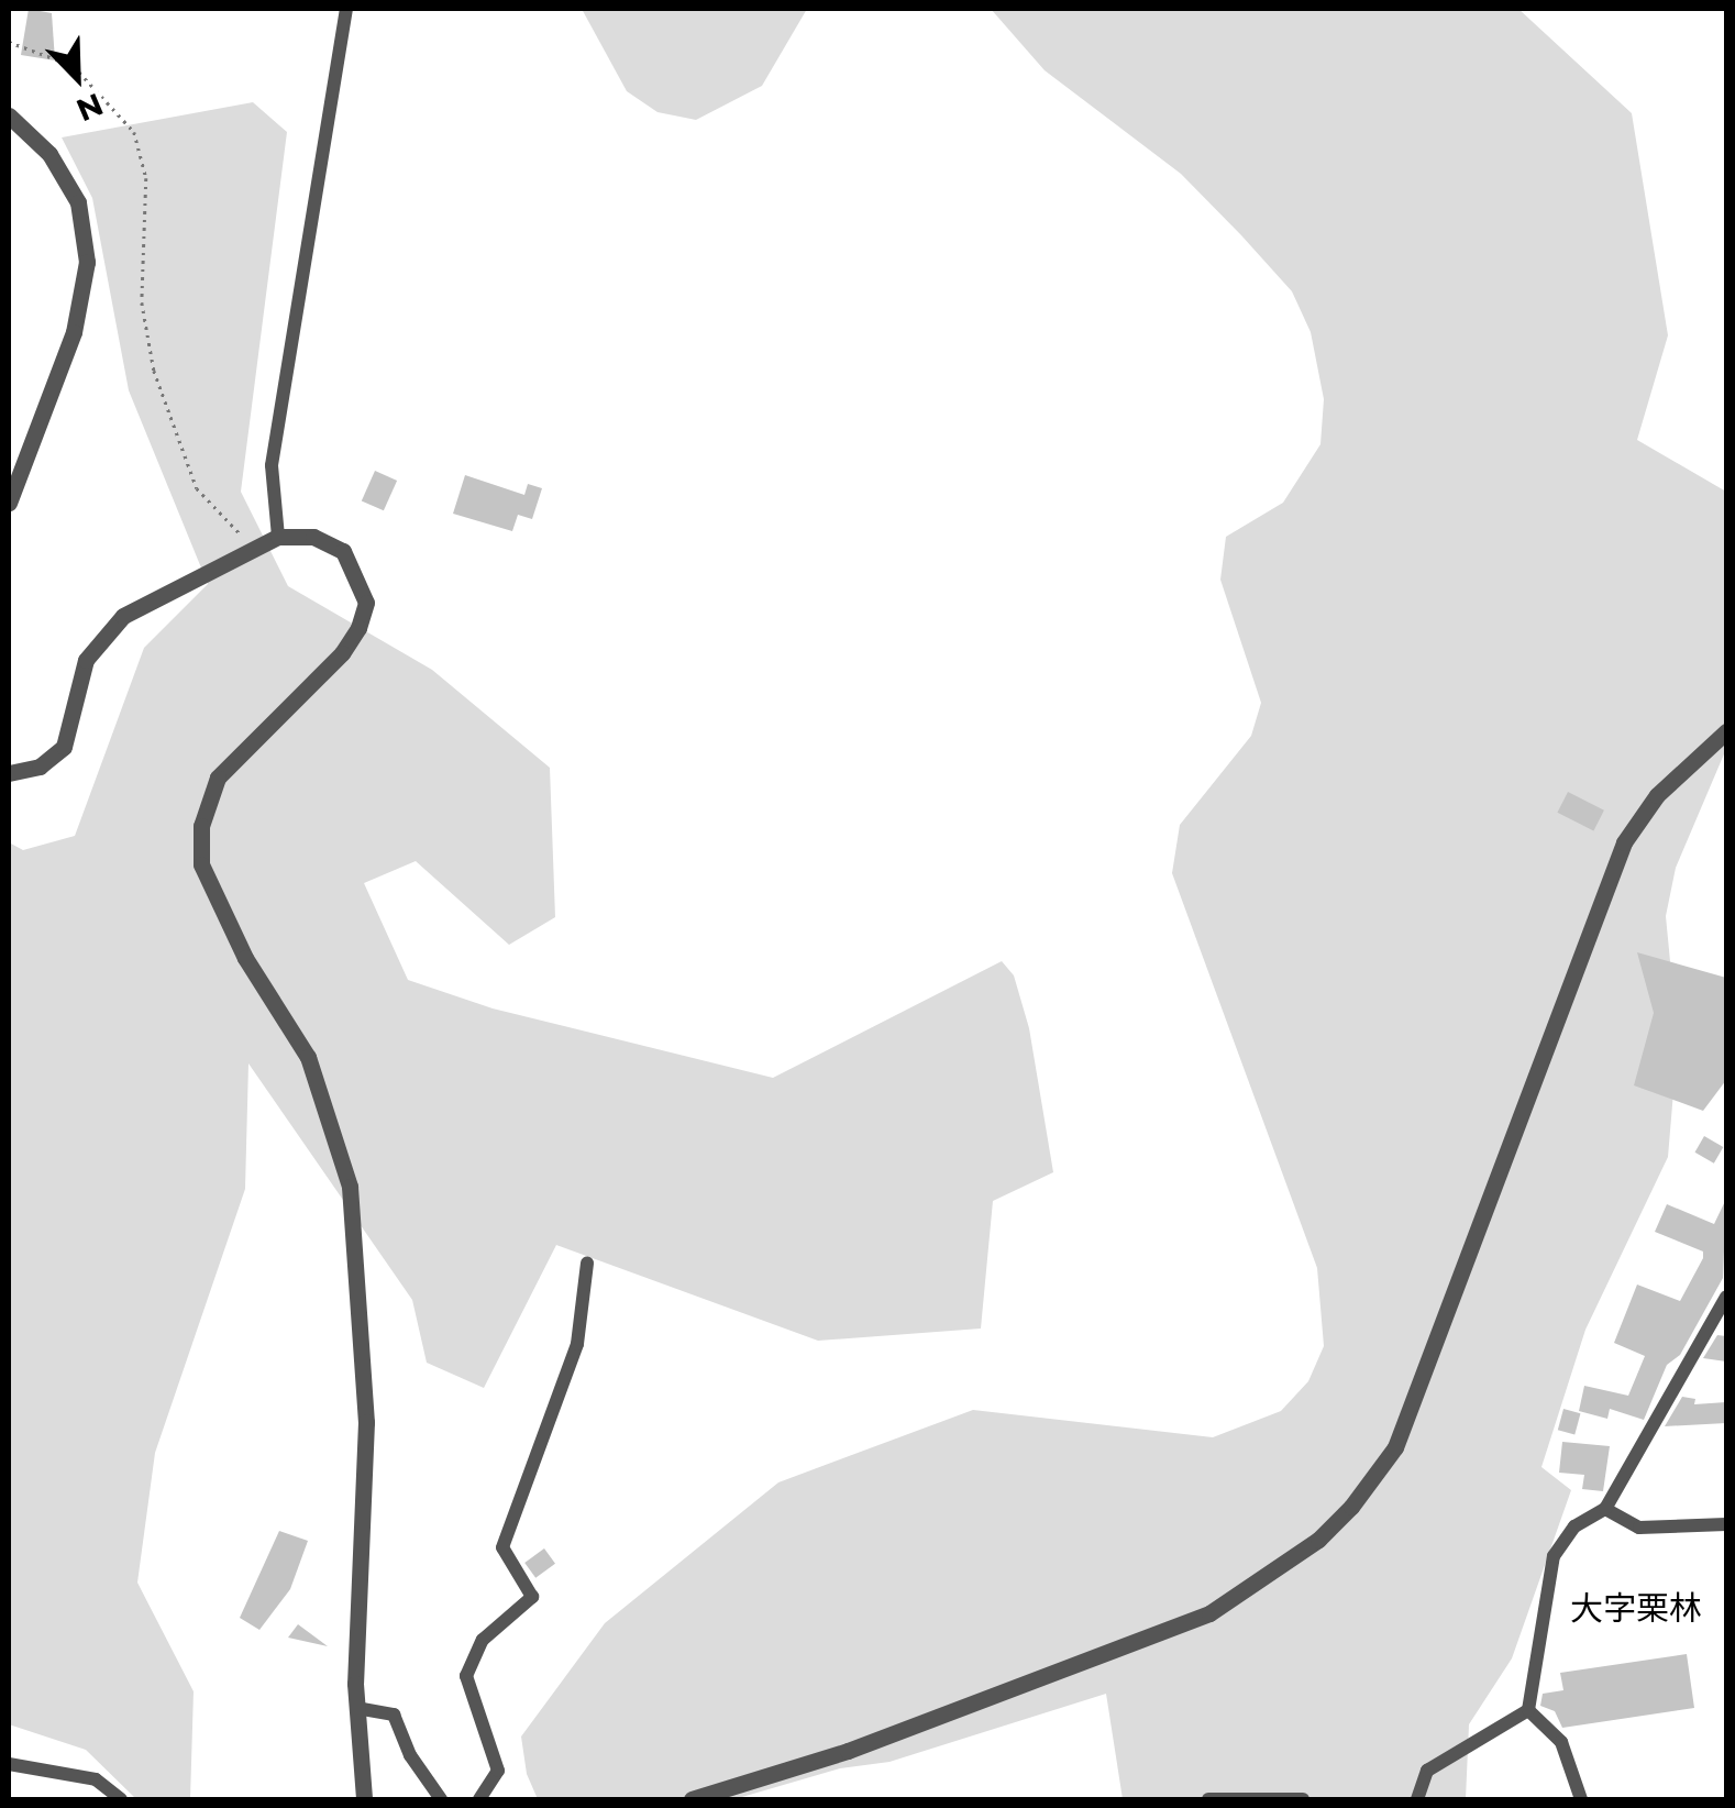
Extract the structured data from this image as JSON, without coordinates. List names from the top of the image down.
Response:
{
  "districts": ["大字栗林"],
  "north": "bottom right"
}
